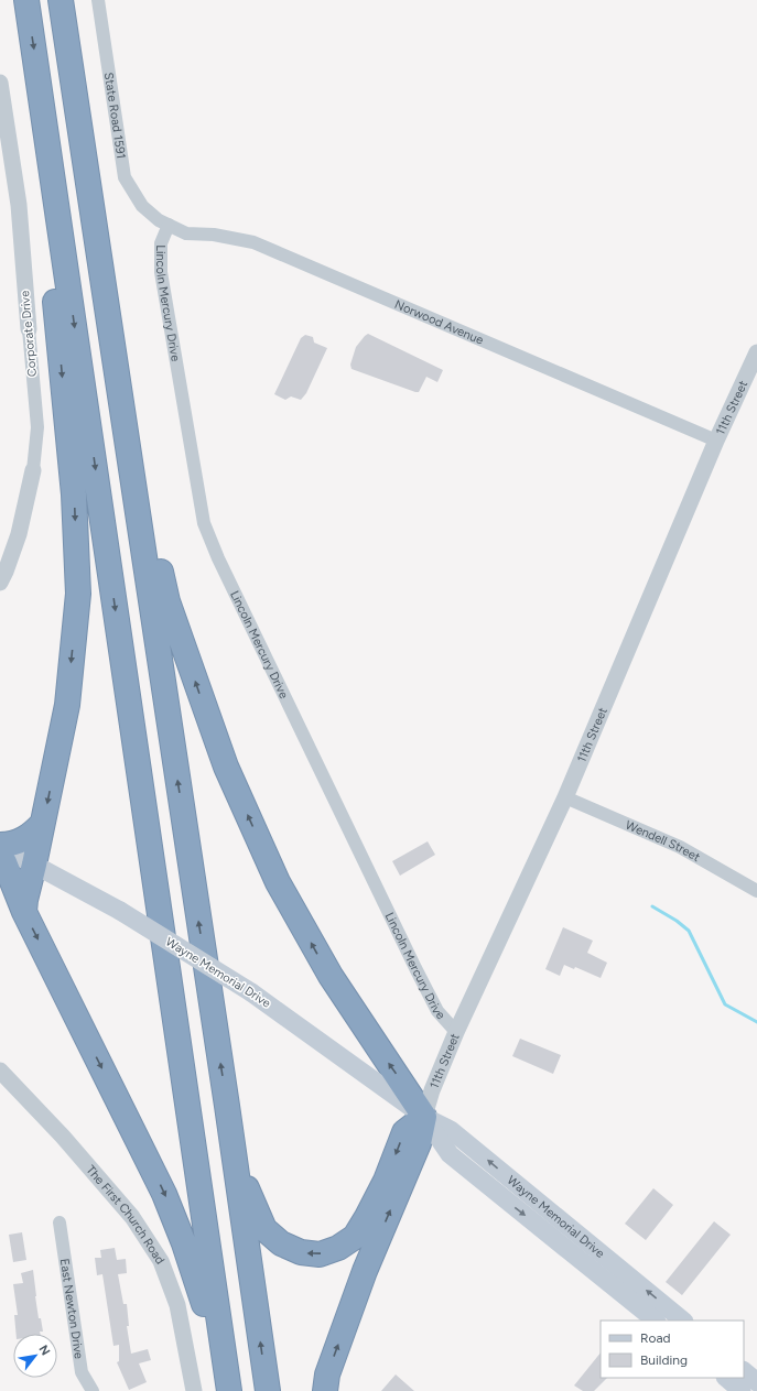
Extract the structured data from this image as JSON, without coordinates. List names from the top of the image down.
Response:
{
  "streets": {
    "main road": ["Wayne Memorial Drive"],
    "street": [
      "State Road 1591",
      "Lincoln Mercury Drive",
      "Norwood Avenue",
      "Corporate Drive",
      "11th Street",
      "Wendell Street",
      "The First Church Road",
      "East Newton Drive"
    ]
  },
  "crossings": [
    ["State Road 1591", "Lincoln Mercury Drive"],
    ["State Road 1591", "Norwood Avenue"],
    ["Lincoln Mercury Drive", "Norwood Avenue"],
    ["Lincoln Mercury Drive", "11th Street"],
    ["Norwood Avenue", "11th Street"],
    ["11th Street", "Wendell Street"],
    ["11th Street", "Wayne Memorial Drive"]
  ],
  "legend": ["Road", "Building"],
  "north": "top right"
}
